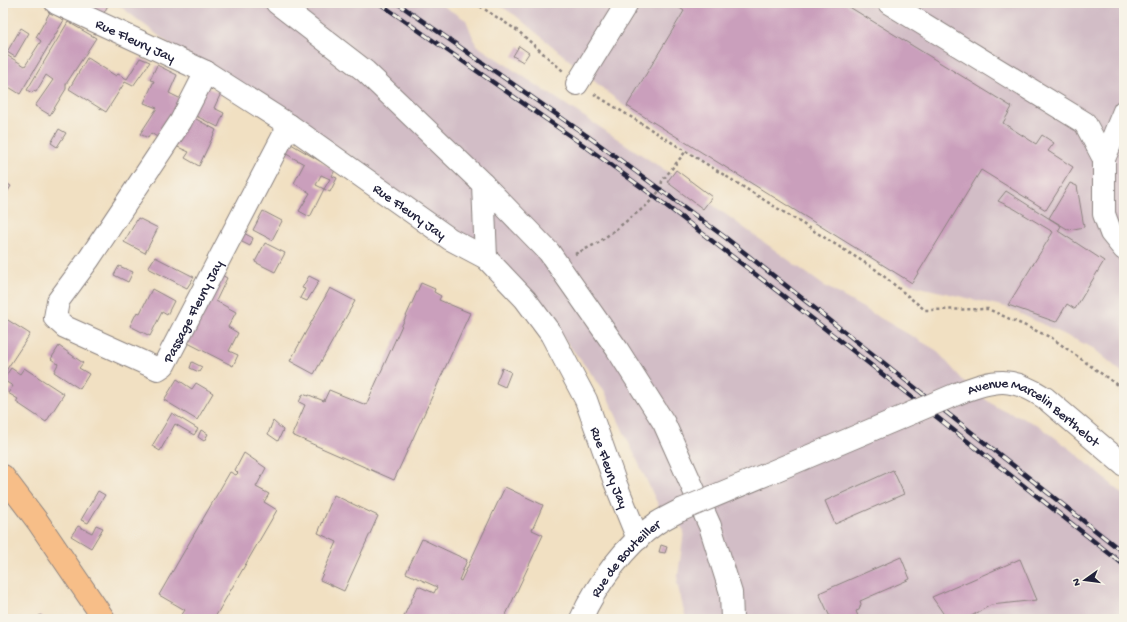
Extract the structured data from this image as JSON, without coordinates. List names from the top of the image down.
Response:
{
  "streets": {
    "street": [
      "Rue Fleury Jay",
      "Passage Fleury Jay",
      "Avenue Marcelin Berthelot",
      "Rue de Bouteiller"
    ]
  },
  "crossings": [
    ["Rue Fleury Jay", "Passage Fleury Jay"],
    ["Rue Fleury Jay", "Rue de Bouteiller"],
    ["Avenue Marcelin Berthelot", "Rue de Bouteiller"]
  ],
  "north": "left"
}
